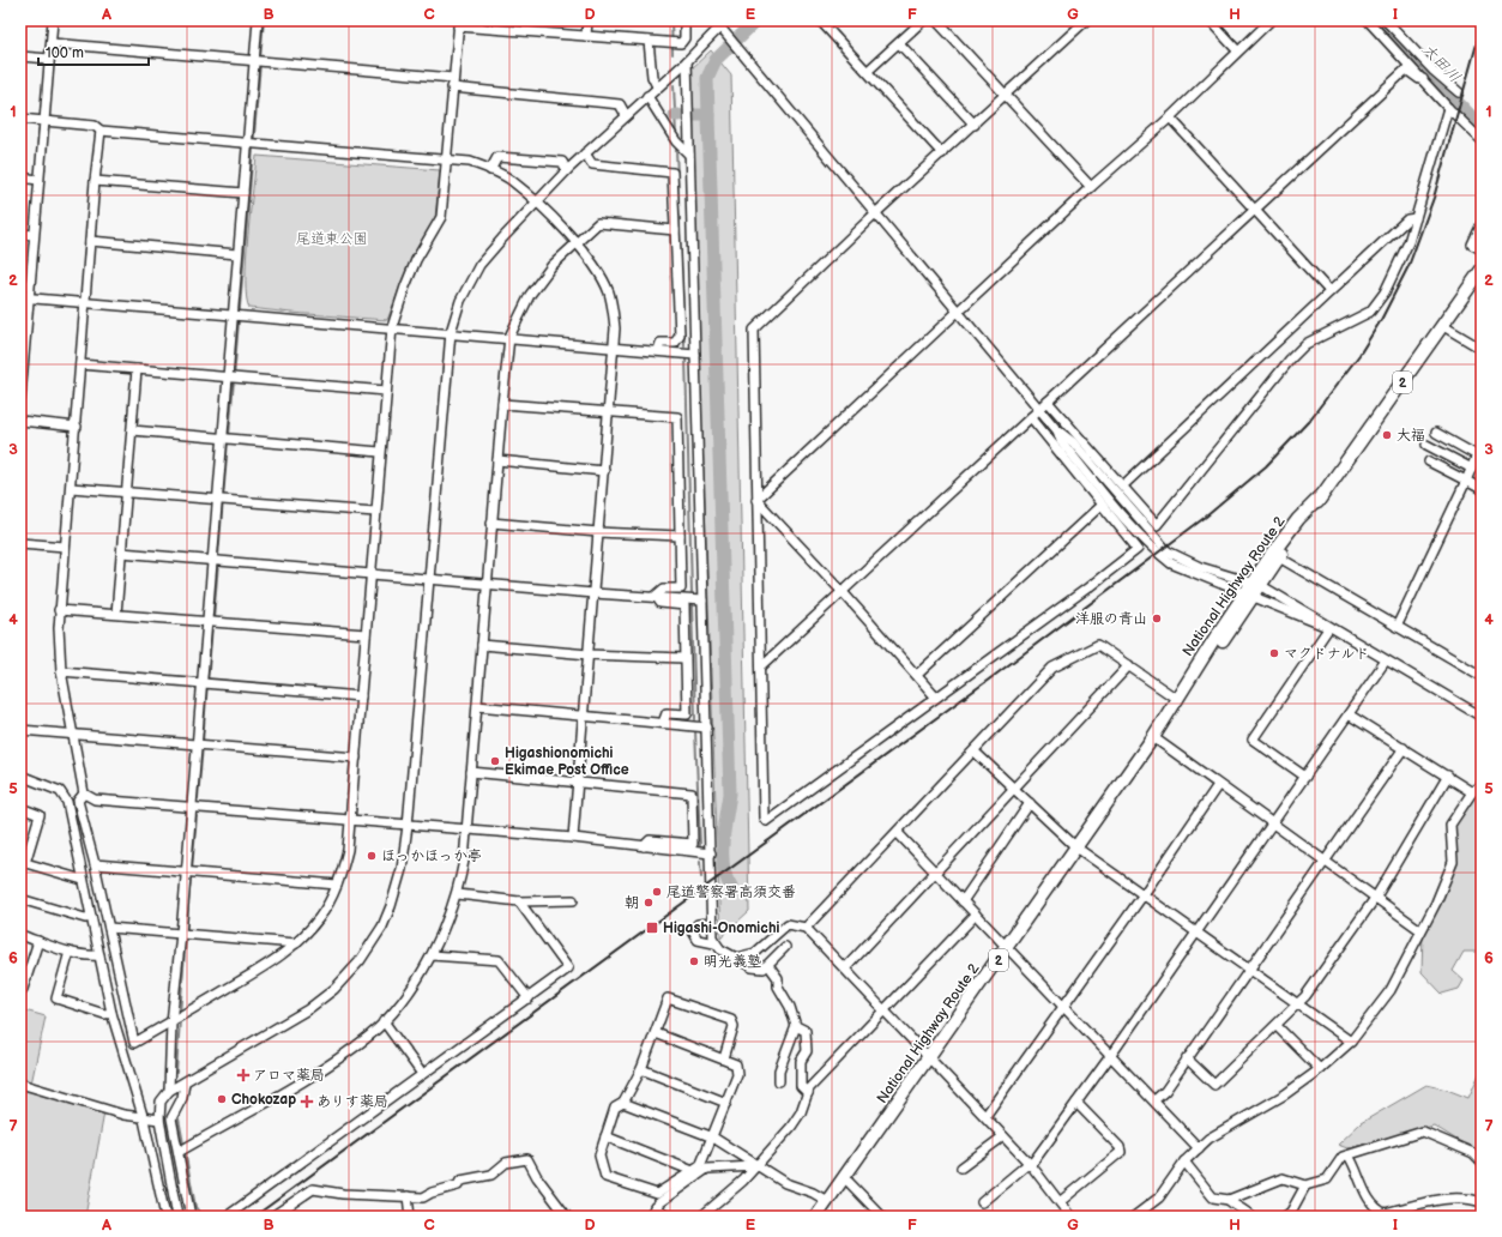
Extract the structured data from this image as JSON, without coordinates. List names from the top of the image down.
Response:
{
  "streets": {
    "highway": ["2", "National Highway Route 2"]
  },
  "water": ["大田川"],
  "parks": ["尾道東公園"],
  "places": {
    "other": [
      "大福",
      "洋服の青山",
      "マクドナルド",
      "Higashionomichi Ekimae Post Office",
      "ほっかほっか亭",
      "尾道警察署高須交番",
      "朝",
      "明光義塾",
      "Chokozap"
    ],
    "transit": ["Higashi-Onomichi"],
    "health": ["アロマ薬局", "ありす薬局"]
  },
  "scale_bar": "100 m",
  "grid": {
    "columns": [
      "A",
      "B",
      "C",
      "D",
      "E",
      "F",
      "G",
      "H",
      "I"
    ],
    "rows": [
      "1",
      "2",
      "3",
      "4",
      "5",
      "6",
      "7"
    ]
  }
}
